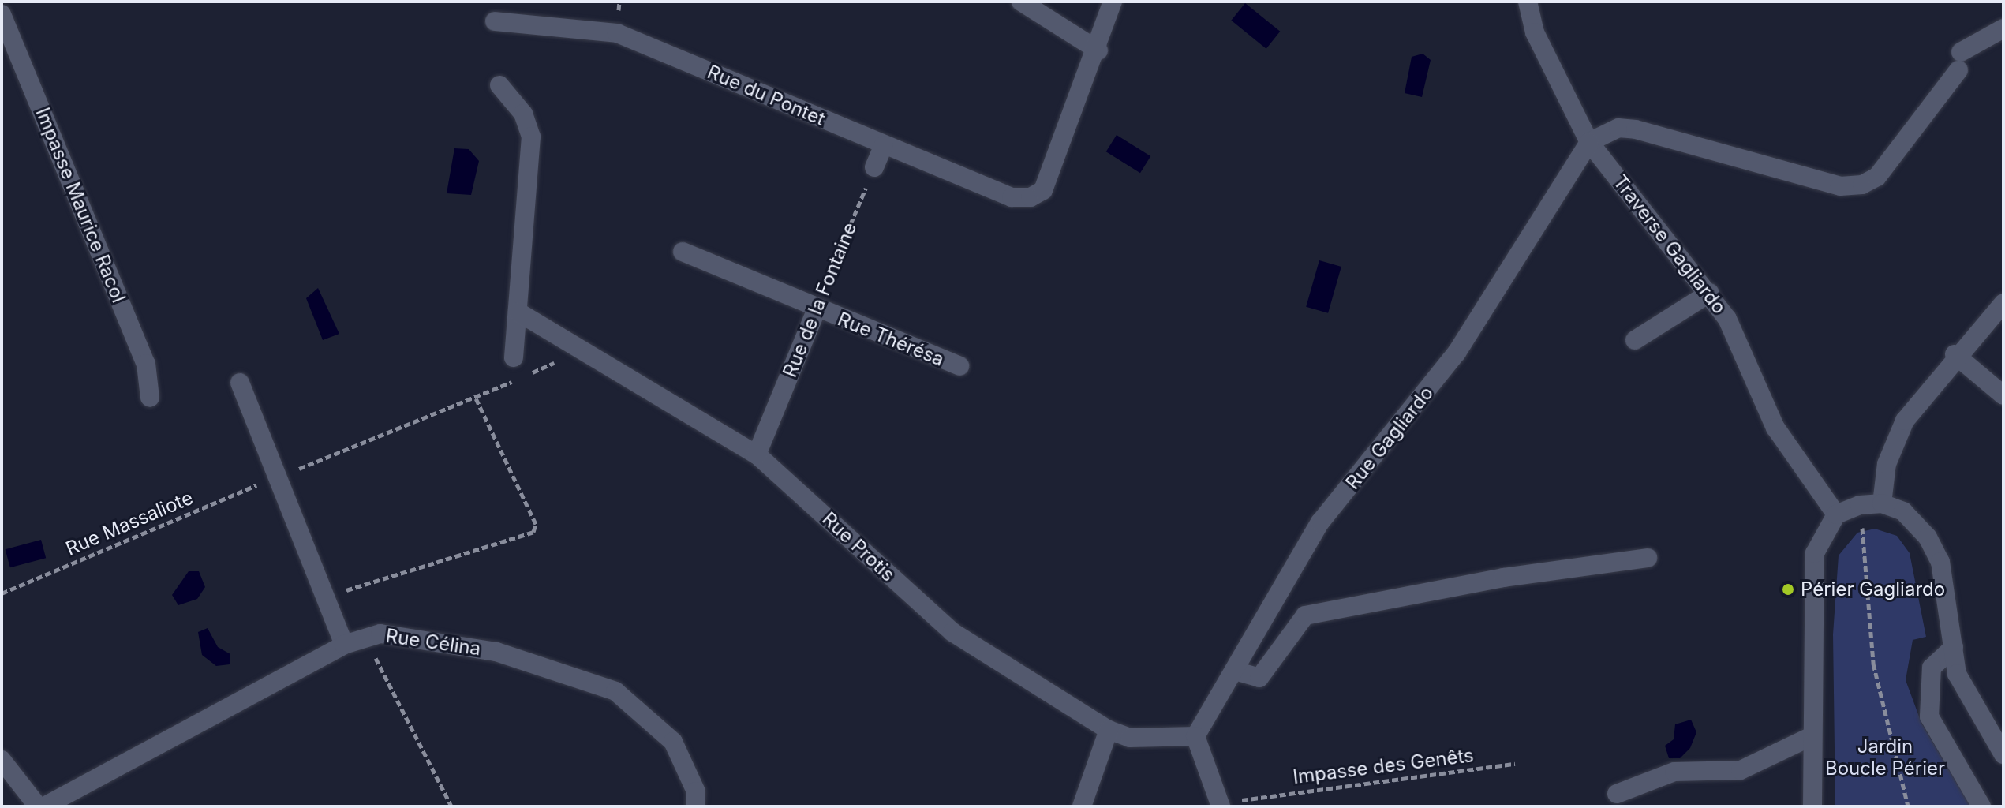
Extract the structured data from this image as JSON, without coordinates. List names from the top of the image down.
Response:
{
  "streets": {
    "street": [
      "Rue du Pontet",
      "Impasse Maurice Racol",
      "Traverse Gagliardo",
      "Rue de la Fontaine",
      "Rue Thérésa",
      "Rue Gagliardo",
      "Rue Protis",
      "Rue Célina"
    ],
    "path": ["Rue Massaliote", "Impasse des Genêts"]
  },
  "crossings": [
    ["Traverse Gagliardo", "Rue Gagliardo"],
    ["Rue de la Fontaine", "Rue Thérésa"],
    ["Rue de la Fontaine", "Rue Protis"],
    ["Rue Gagliardo", "Rue Protis"]
  ],
  "parks": ["Jardin Boucle Périer"],
  "places": ["Périer Gagliardo"]
}
